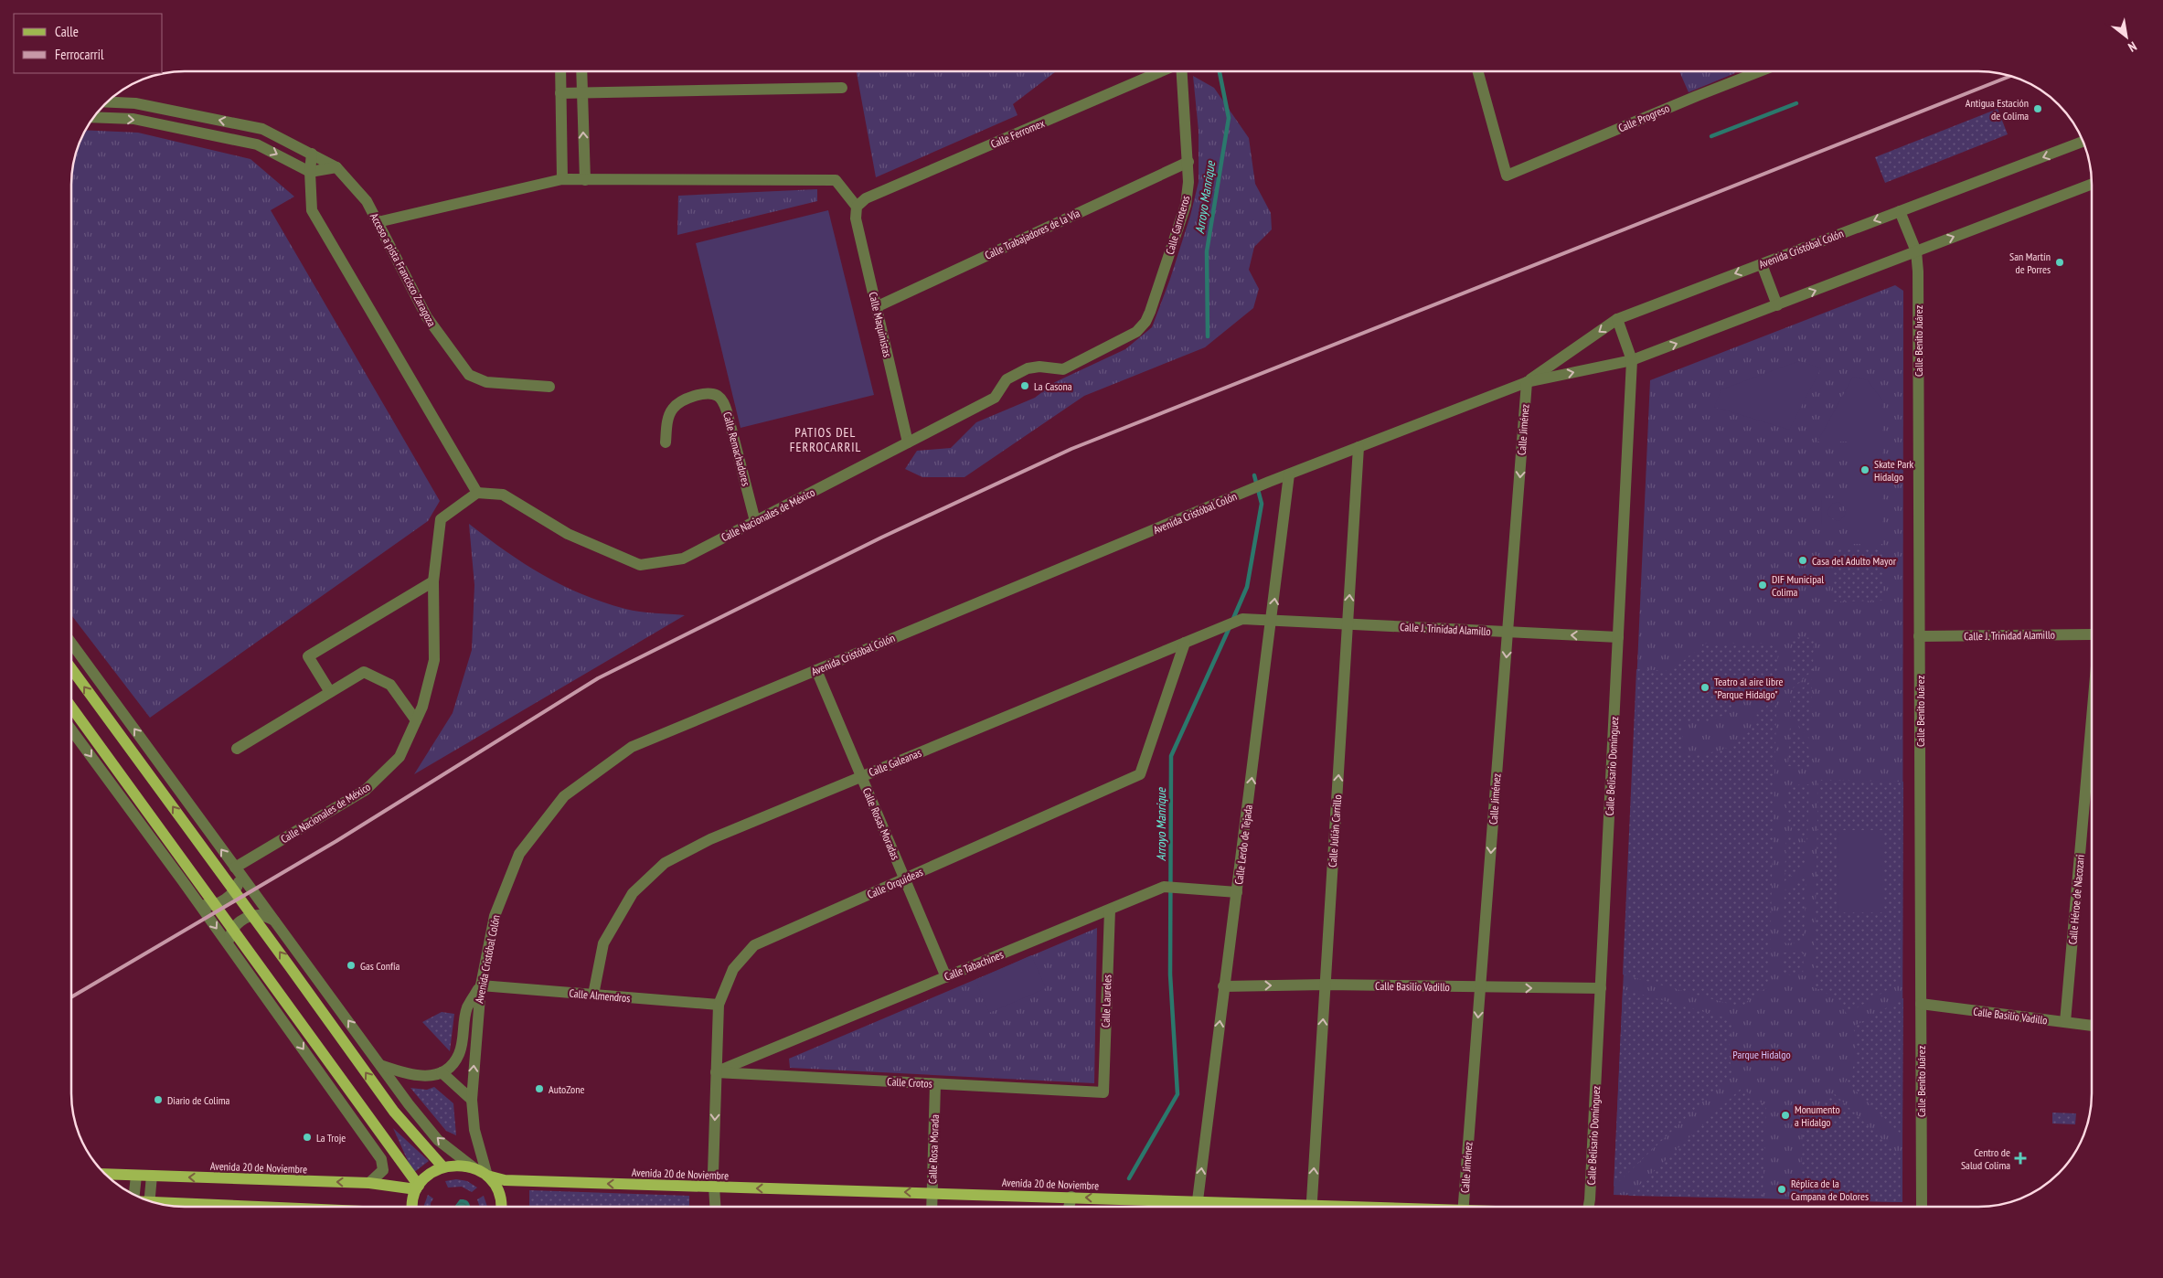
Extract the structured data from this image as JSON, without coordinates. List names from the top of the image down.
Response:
{
  "streets": {
    "main road": ["Avenida 20 de Noviembre"],
    "street": [
      "Calle Progreso",
      "Calle Ferromex",
      "Calle Garroteros",
      "Calle Trabajadores de la Vía",
      "Avenida Cristóbal Colón",
      "Acceso a pista Francisco Zaragoza",
      "Calle Maquinistas",
      "Calle Benito Juárez",
      "Calle Jiménez",
      "Calle Remachadores",
      "Calle Nacionales de México",
      "Calle J. Trinidad Alamillo",
      "Calle Galeanas",
      "Calle Belisario Domínguez",
      "Calle Rosas Moradas",
      "Calle Julián Carrillo",
      "Calle Lerdo de Tejada",
      "Calle Orquídeas",
      "Calle Héroe de Nacozari",
      "Calle Tabachines",
      "Calle Basilio Vadillo",
      "Calle Almendros",
      "Calle Laureles",
      "Calle Crotos",
      "Calle Rosa Morada"
    ]
  },
  "crossings": [
    ["Calle Ferromex", "Calle Maquinistas"],
    ["Calle Garroteros", "Calle Trabajadores de la Vía"],
    ["Calle Garroteros", "Calle Nacionales de México"],
    ["Calle Trabajadores de la Vía", "Calle Maquinistas"],
    ["Avenida Cristóbal Colón", "Calle Benito Juárez"],
    ["Avenida Cristóbal Colón", "Calle Jiménez"],
    ["Avenida Cristóbal Colón", "Calle Belisario Domínguez"],
    ["Avenida Cristóbal Colón", "Calle Rosas Moradas"],
    ["Avenida Cristóbal Colón", "Calle Julián Carrillo"],
    ["Avenida Cristóbal Colón", "Calle Lerdo de Tejada"],
    ["Avenida Cristóbal Colón", "Calle Almendros"],
    ["Avenida Cristóbal Colón", "Avenida 20 de Noviembre"],
    ["Calle Maquinistas", "Calle Nacionales de México"],
    ["Calle Benito Juárez", "Calle J. Trinidad Alamillo"],
    ["Calle Benito Juárez", "Calle Basilio Vadillo"],
    ["Calle Jiménez", "Calle J. Trinidad Alamillo"],
    ["Calle Jiménez", "Calle Basilio Vadillo"],
    ["Calle Remachadores", "Calle Nacionales de México"],
    ["Calle J. Trinidad Alamillo", "Calle Galeanas"],
    ["Calle J. Trinidad Alamillo", "Calle Belisario Domínguez"],
    ["Calle J. Trinidad Alamillo", "Calle Julián Carrillo"],
    ["Calle J. Trinidad Alamillo", "Calle Lerdo de Tejada"],
    ["Calle Galeanas", "Calle Rosas Moradas"],
    ["Calle Galeanas", "Calle Lerdo de Tejada"],
    ["Calle Galeanas", "Calle Orquídeas"],
    ["Calle Galeanas", "Calle Almendros"],
    ["Calle Belisario Domínguez", "Calle Basilio Vadillo"],
    ["Calle Rosas Moradas", "Calle Orquídeas"],
    ["Calle Rosas Moradas", "Calle Tabachines"],
    ["Calle Julián Carrillo", "Calle Basilio Vadillo"],
    ["Calle Lerdo de Tejada", "Calle Tabachines"],
    ["Calle Lerdo de Tejada", "Calle Basilio Vadillo"],
    ["Calle Lerdo de Tejada", "Avenida 20 de Noviembre"],
    ["Calle Orquídeas", "Calle Tabachines"],
    ["Calle Orquídeas", "Calle Almendros"],
    ["Calle Orquídeas", "Calle Crotos"],
    ["Calle Orquídeas", "Avenida 20 de Noviembre"],
    ["Calle Héroe de Nacozari", "Calle Basilio Vadillo"],
    ["Calle Tabachines", "Calle Laureles"],
    ["Calle Tabachines", "Calle Crotos"],
    ["Calle Laureles", "Calle Crotos"],
    ["Calle Crotos", "Calle Rosa Morada"],
    ["Calle Rosa Morada", "Avenida 20 de Noviembre"]
  ],
  "one_way": [
    "Calle Jiménez",
    "Calle Julián Carrillo",
    "Calle Lerdo de Tejada",
    "Calle Basilio Vadillo",
    "Avenida 20 de Noviembre"
  ],
  "districts": ["PATIOS DEL FERROCARRIL"],
  "water": ["Arroyo Manrique"],
  "parks": ["Parque Hidalgo"],
  "places": {
    "other": [
      "Antigua Estación de Colima",
      "San Martín de Porres",
      "La Casona",
      "Skate Park Hidalgo",
      "Casa del Adulto Mayor",
      "DIF Municipal Colima",
      "Teatro al aire libre \"Parque Hidalgo\"",
      "Gas Confía",
      "AutoZone",
      "Diario de Colima",
      "Monumento a Hidalgo",
      "La Troje",
      "Réplica de la Campana de Dolores"
    ],
    "health": ["Centro de Salud Colima"]
  },
  "legend": ["Calle", "Ferrocarril"],
  "north": "bottom right"
}
